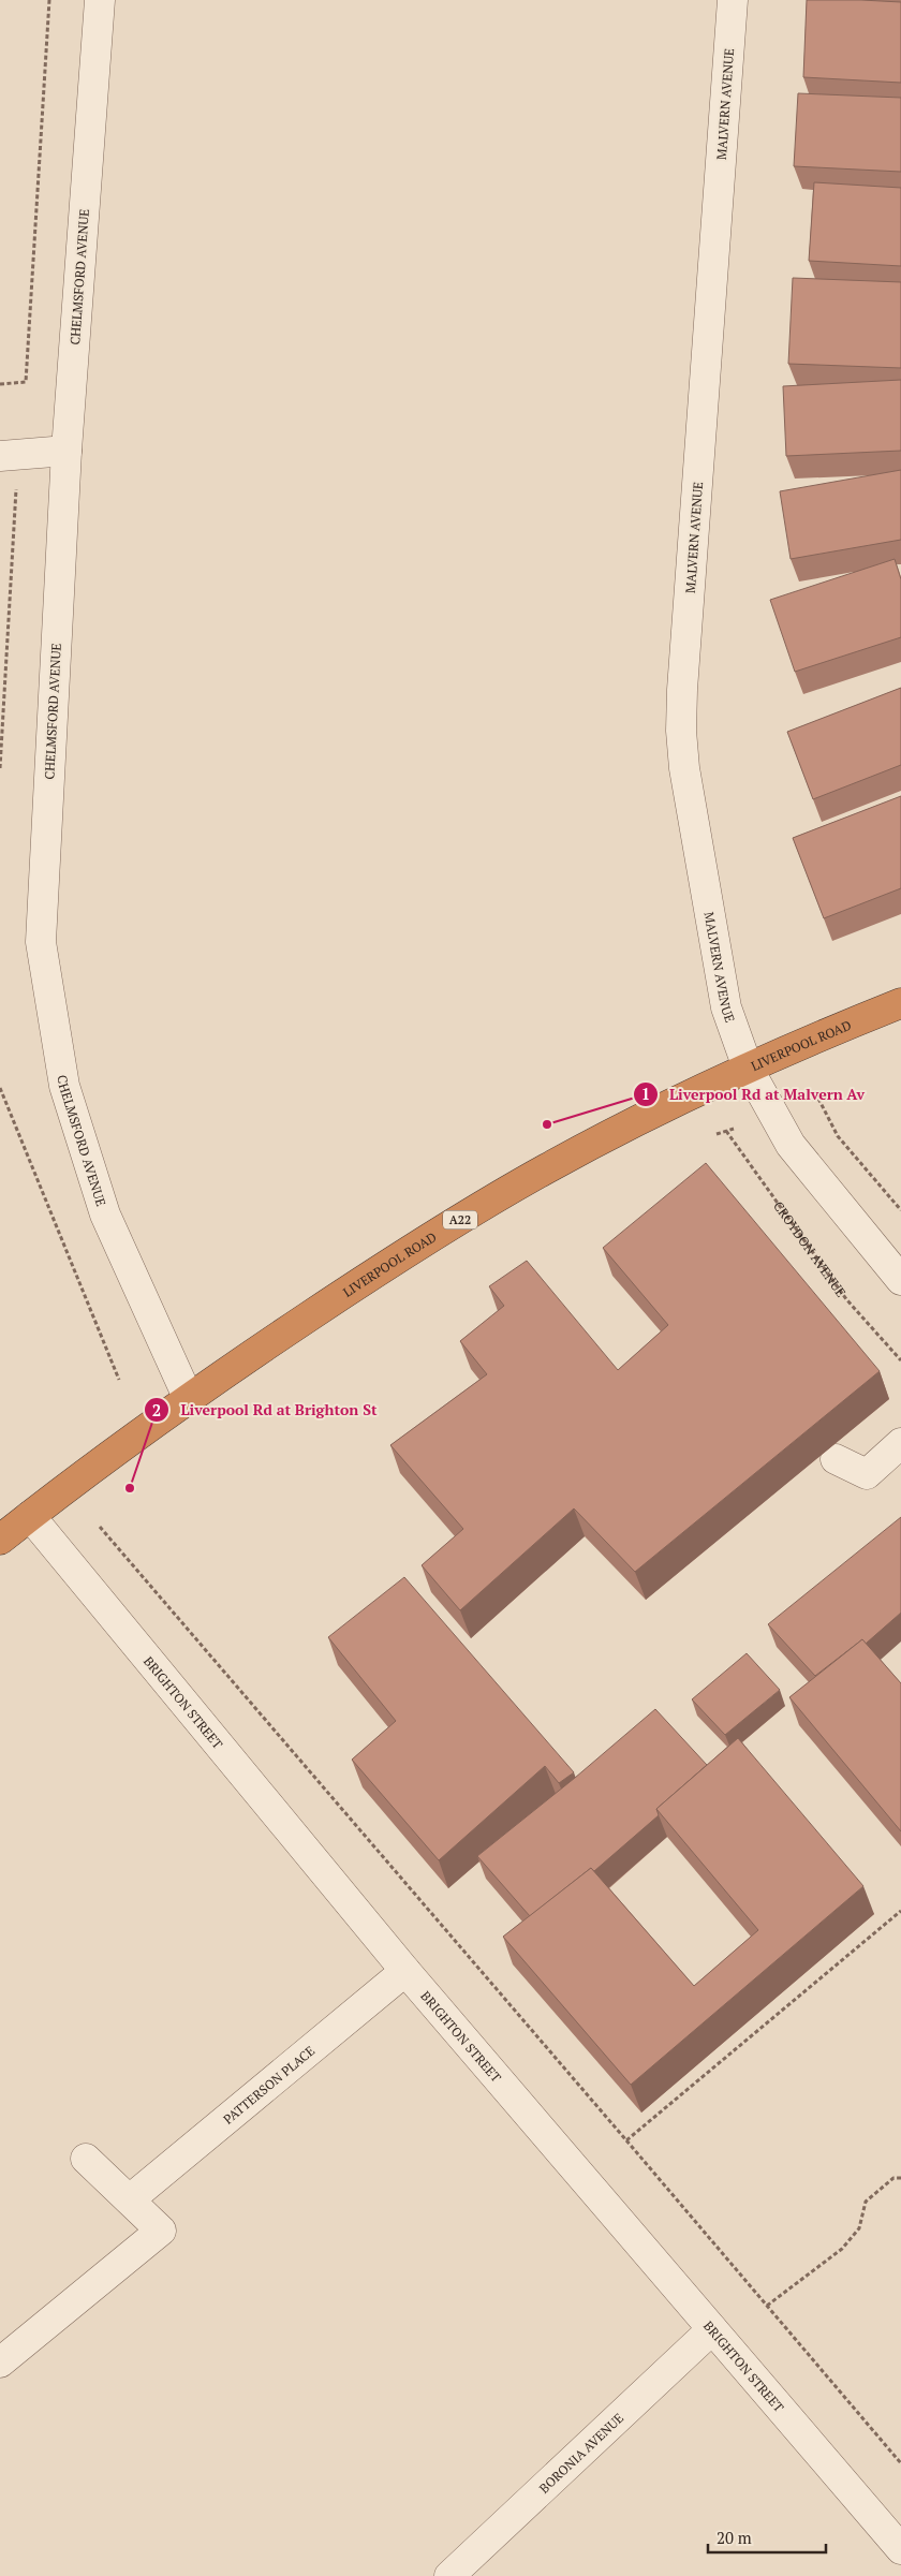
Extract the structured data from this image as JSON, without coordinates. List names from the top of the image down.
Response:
{
  "streets": {
    "highway": ["LIVERPOOL ROAD", "A22"],
    "street": [
      "MALVERN AVENUE",
      "CHELMSFORD AVENUE",
      "BRIGHTON STREET",
      "PATTERSON PLACE",
      "BORONIA AVENUE"
    ],
    "path": ["CROYDON AVENUE"]
  },
  "crossings": [
    ["MALVERN AVENUE", "LIVERPOOL ROAD"],
    ["CHELMSFORD AVENUE", "LIVERPOOL ROAD"],
    ["LIVERPOOL ROAD", "BRIGHTON STREET"],
    ["BRIGHTON STREET", "PATTERSON PLACE"],
    ["BRIGHTON STREET", "BORONIA AVENUE"]
  ],
  "places": ["Liverpool Rd at Malvern Av", "Liverpool Rd at Brighton St"],
  "scale_bar": "20 m"
}
